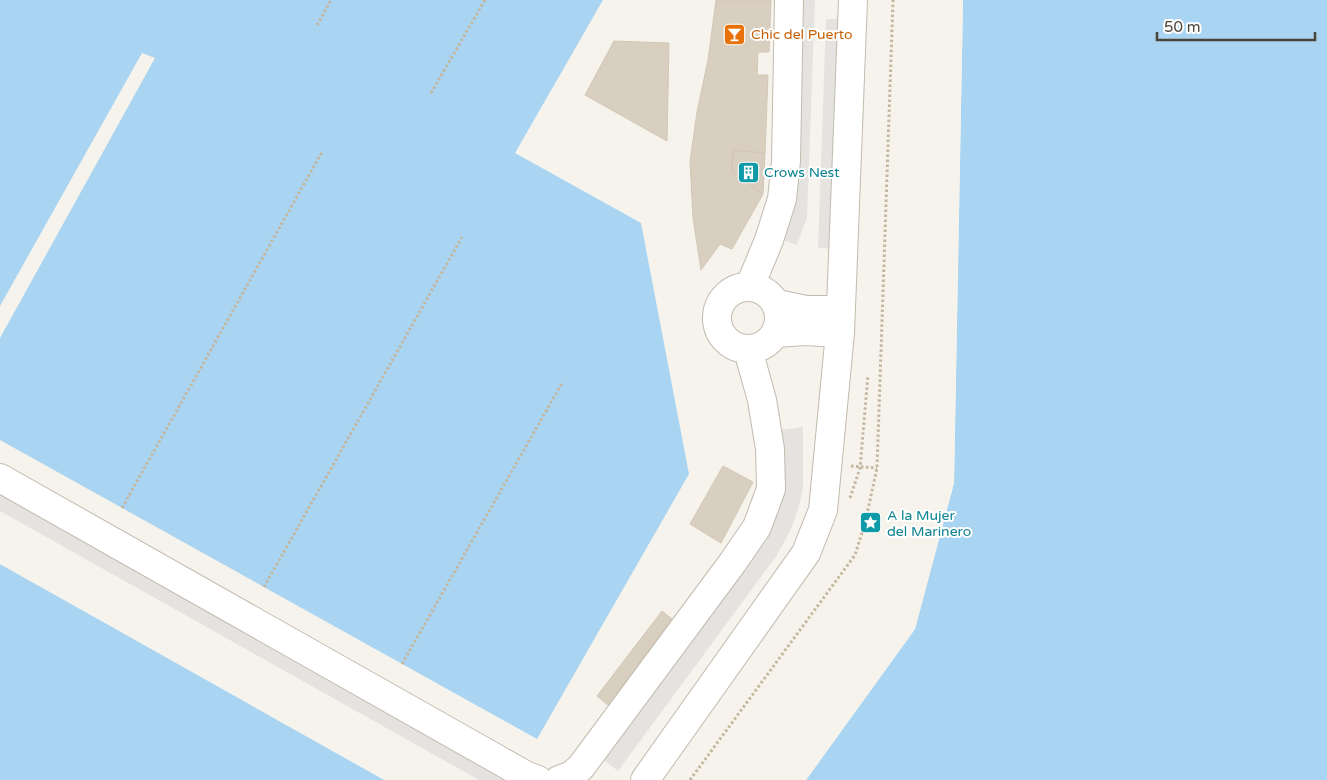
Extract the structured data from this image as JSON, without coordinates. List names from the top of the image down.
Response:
{
  "places": {
    "bar": ["Chic del Puerto"],
    "building": ["Crows Nest"],
    "place": ["A la Mujer del Marinero"]
  },
  "scale_bar": "50 m"
}
